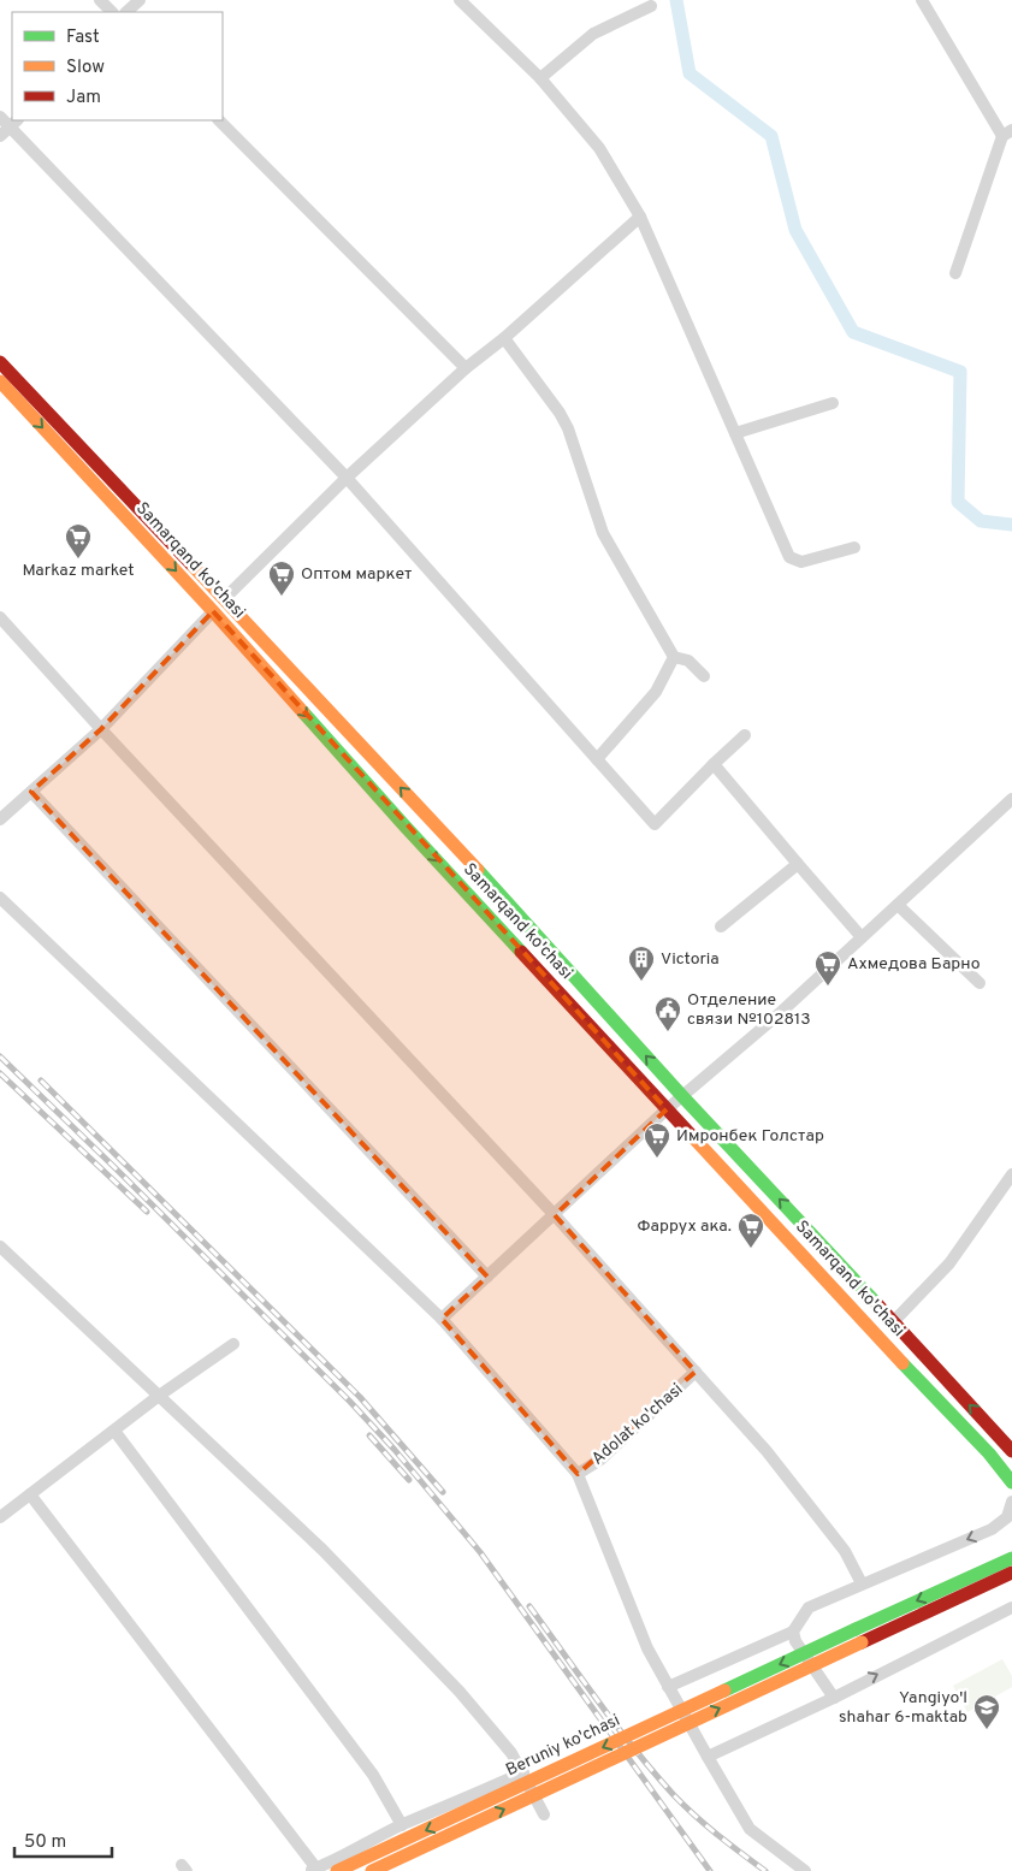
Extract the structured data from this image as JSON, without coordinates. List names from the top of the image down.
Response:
{
  "streets": {
    "main road": ["Samarqand ko'chasi", "Beruniy ko'chasi"],
    "street": ["Adolat ko'chasi"]
  },
  "places": {
    "supermarket": [
      "Markaz market",
      "Оптом маркет",
      "Ахмедова Барно",
      "Имронбек Голстар",
      "Фаррух ака."
    ],
    "building": ["Victoria"],
    "public building": ["Отделение связи №102813"],
    "school or university": ["Yangiyo'l shahar 6-maktab"]
  },
  "legend": ["Fast", "Slow", "Jam"],
  "scale_bar": "50 m"
}
